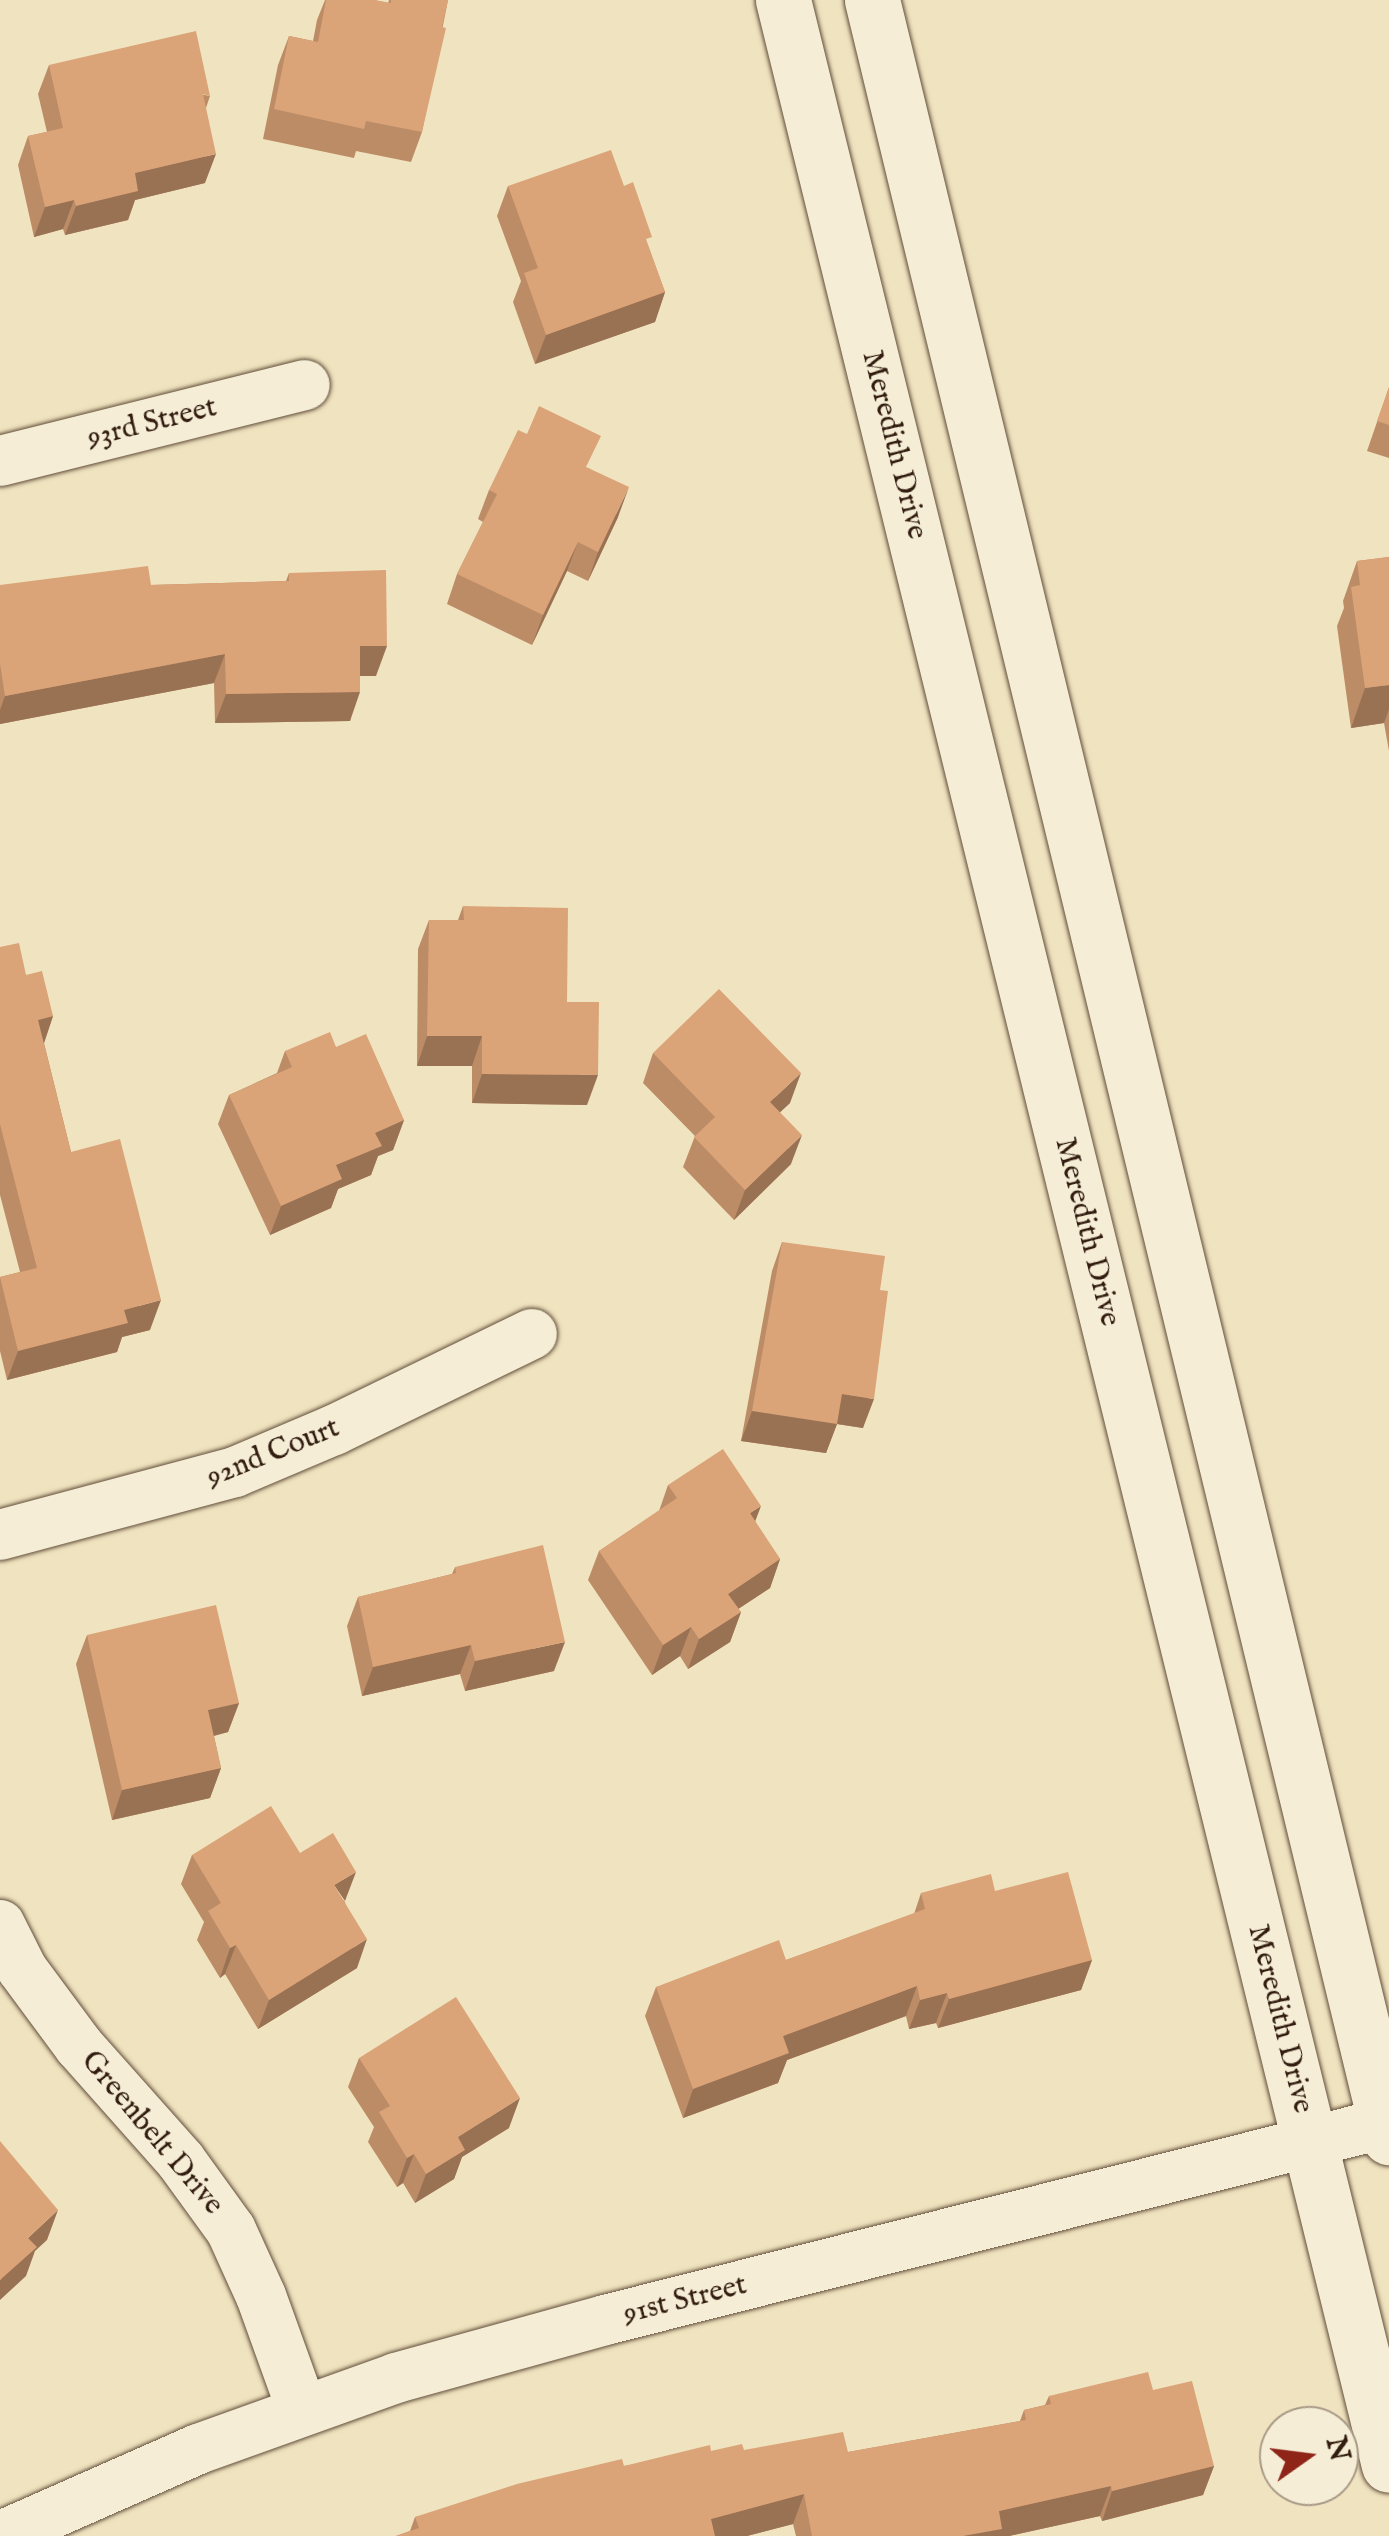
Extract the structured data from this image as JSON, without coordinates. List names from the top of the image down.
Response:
{
  "streets": {
    "main road": ["Meredith Drive"],
    "street": [
      "93rd Street",
      "92nd Court",
      "Greenbelt Drive",
      "91st Street"
    ]
  },
  "crossings": [
    ["Meredith Drive", "91st Street"],
    ["Greenbelt Drive", "91st Street"]
  ],
  "north": "right"
}
